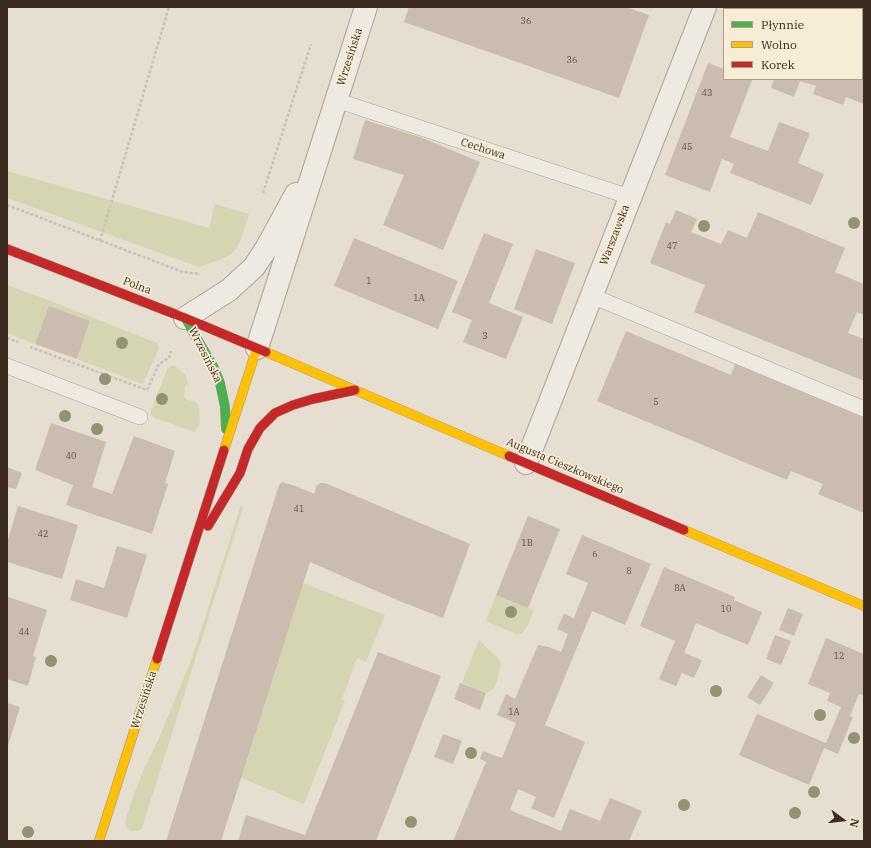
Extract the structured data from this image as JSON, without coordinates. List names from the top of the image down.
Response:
{
  "streets": {
    "street": [
      "Wrzesińska",
      "Warszawska",
      "Polna",
      "Augusta Cieszkowskiego"
    ],
    "lane": ["Cechowa"]
  },
  "crossings": [
    ["Wrzesińska", "Cechowa"],
    ["Wrzesińska", "Polna"],
    ["Wrzesińska", "Augusta Cieszkowskiego"],
    ["Cechowa", "Warszawska"],
    ["Warszawska", "Augusta Cieszkowskiego"],
    ["Polna", "Augusta Cieszkowskiego"]
  ],
  "house_numbers": [
    "36",
    "36",
    "43",
    "45",
    "47",
    "1",
    "1A",
    "3",
    "5",
    "40",
    "41",
    "42",
    "1B",
    "6",
    "8",
    "8A",
    "10",
    "44",
    "12",
    "1A"
  ],
  "legend": ["Płynnie", "Wolno", "Korek"],
  "north": "right"
}
